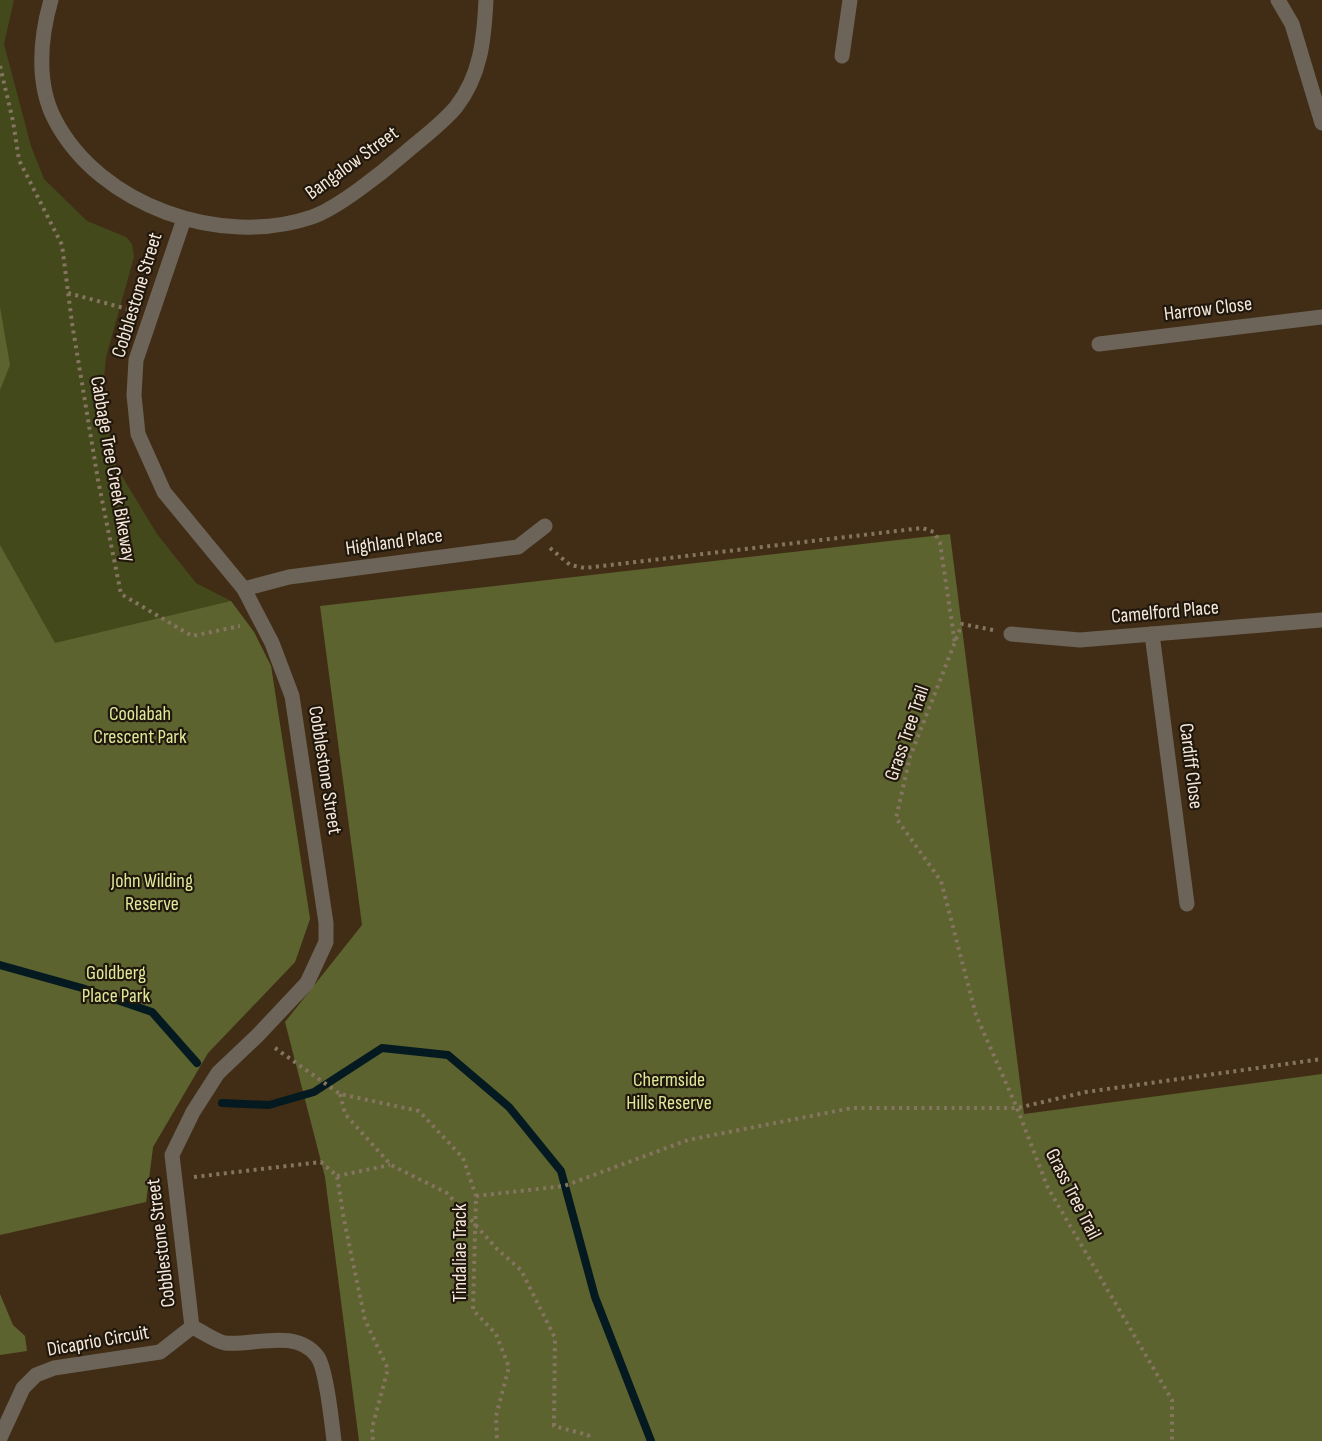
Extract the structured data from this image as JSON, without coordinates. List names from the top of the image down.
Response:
{
  "streets": {
    "street": [
      "Bangalow Street",
      "Cobblestone Street",
      "Harrow Close",
      "Highland Place",
      "Camelford Place",
      "Cardiff Close",
      "Dicaprio Circuit"
    ],
    "path": ["Cabbage Tree Creek Bikeway", "Grass Tree Trail", "Tindaliae Track"]
  },
  "crossings": [
    ["Bangalow Street", "Cobblestone Street"],
    ["Cobblestone Street", "Cabbage Tree Creek Bikeway"],
    ["Cobblestone Street", "Highland Place"],
    ["Cobblestone Street", "Tindaliae Track"],
    ["Cobblestone Street", "Dicaprio Circuit"],
    ["Camelford Place", "Grass Tree Trail"],
    ["Camelford Place", "Cardiff Close"]
  ],
  "parks": [
    "Coolabah Crescent Park",
    "John Wilding Reserve",
    "Goldberg Place Park",
    "Chermside Hills Reserve"
  ]
}
